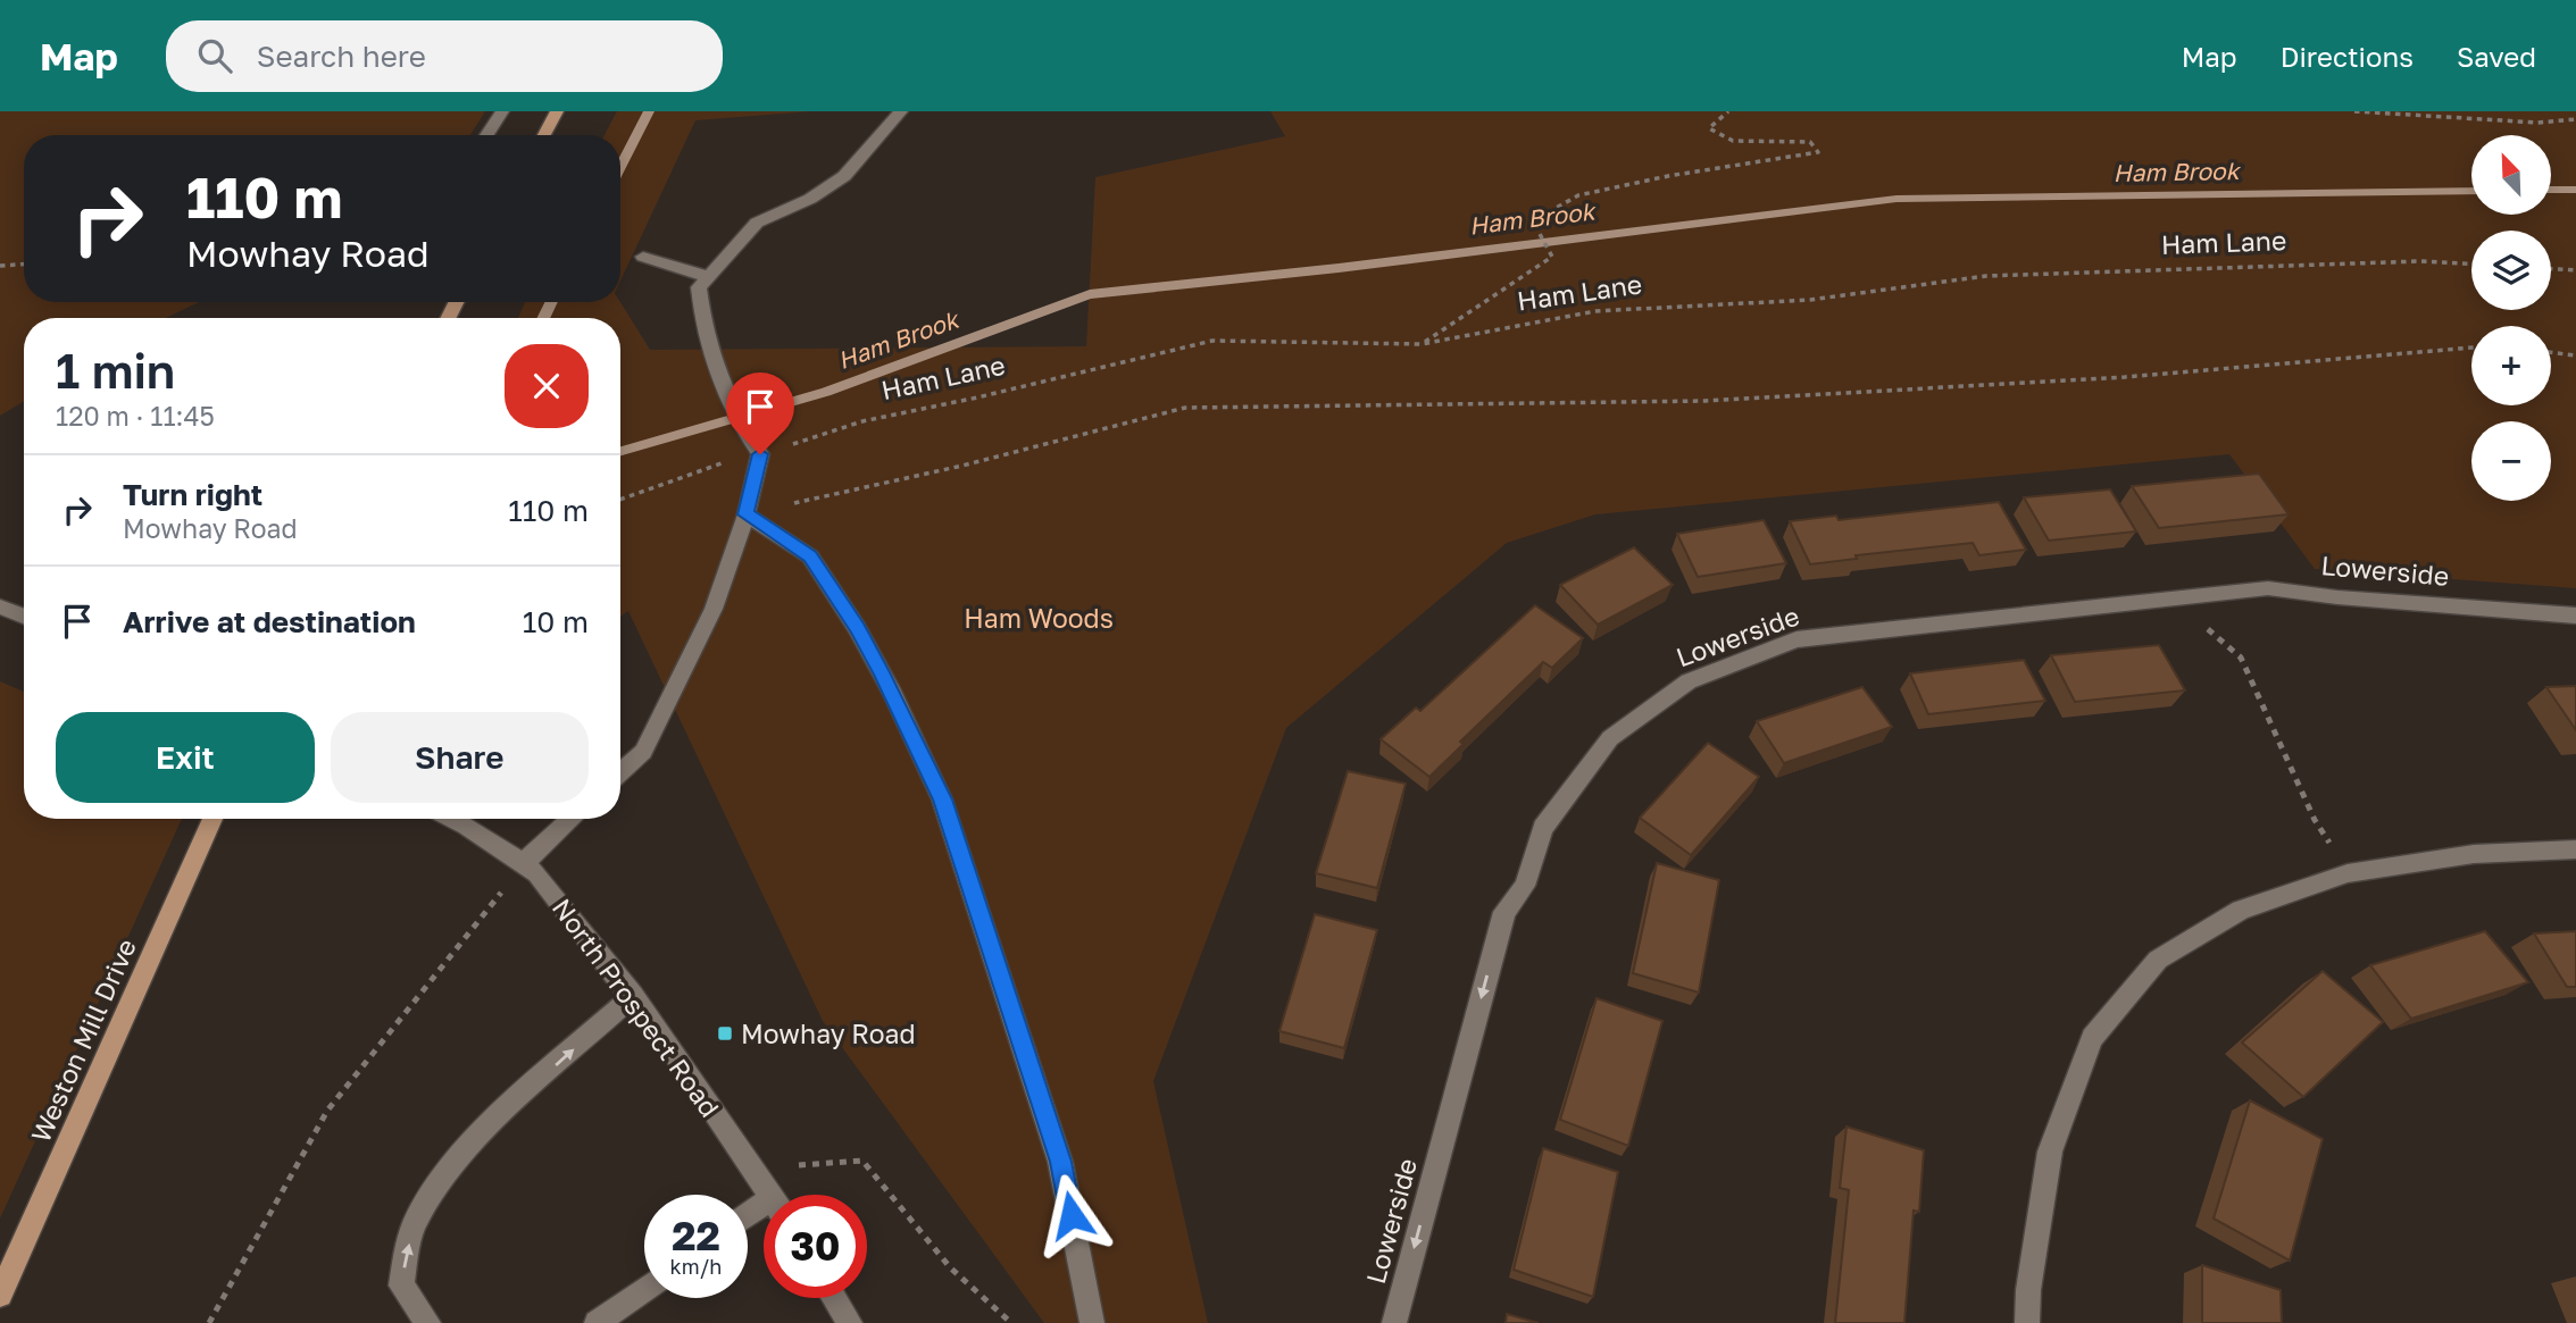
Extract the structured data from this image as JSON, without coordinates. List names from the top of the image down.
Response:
{
  "streets": {
    "main road": ["Weston Mill Drive"],
    "street": ["Lowerside", "North Prospect Road"],
    "path": ["Ham Lane"]
  },
  "one_way": ["Lowerside"],
  "water": ["Ham Brook"],
  "parks": ["Ham Woods"],
  "places": {
    "transit": ["Mowhay Road"]
  },
  "north": "top left",
  "page": {
    "header": "Map",
    "search": "Search here",
    "nav": ["Map", "Directions", "Saved"],
    "map_buttons": ["+", "−"],
    "turn": ["110 m", "Mowhay Road"],
    "heading": ["1 min", "120 m · 11:45"],
    "list": [
      {
        "name": "Turn right",
        "note": "Mowhay Road",
        "value": "110 m"
      },
      {
        "name": "Arrive at destination",
        "value": "10 m"
      }
    ],
    "buttons": ["Exit", "Share"],
    "speed": "22 km/h",
    "limit": "30"
  }
}
